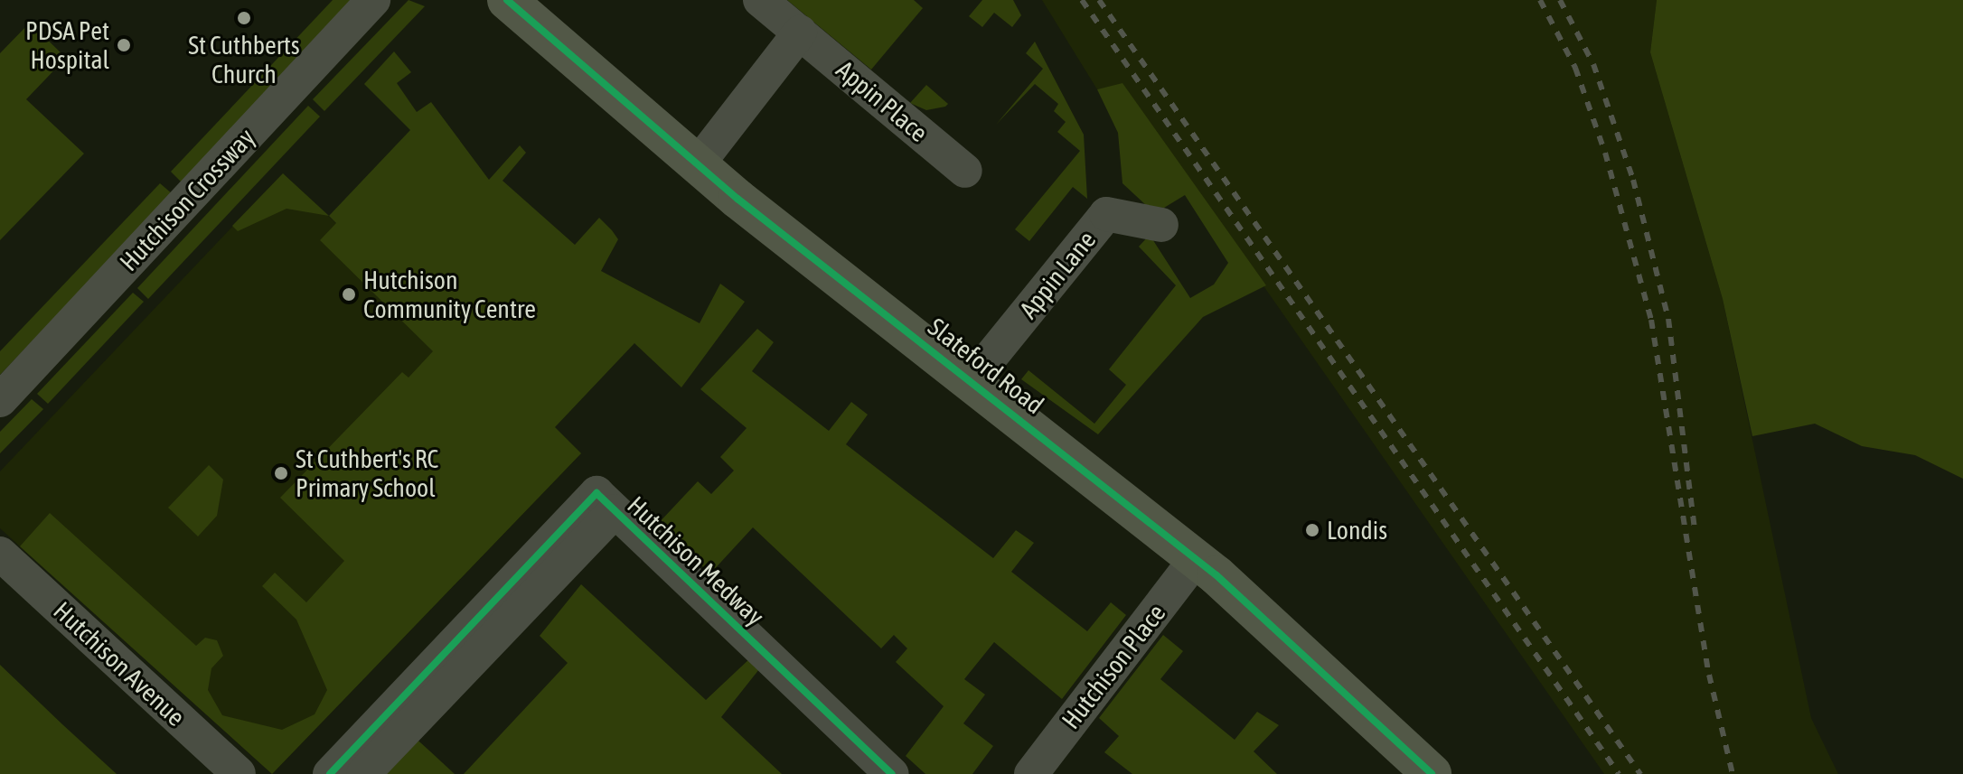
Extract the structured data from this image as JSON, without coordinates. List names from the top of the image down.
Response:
{
  "streets": {
    "main road": ["Slateford Road"],
    "street": [
      "Appin Place",
      "Hutchison Crossway",
      "Appin Lane",
      "Hutchison Medway",
      "Hutchison Avenue",
      "Hutchison Place"
    ]
  },
  "crossings": [
    ["Appin Lane", "Slateford Road"],
    ["Slateford Road", "Hutchison Place"]
  ],
  "places": [
    "St Cuthberts Church",
    "PDSA Pet Hospital",
    "Hutchison Community Centre",
    "St Cuthbert's RC Primary School",
    "Londis"
  ]
}
